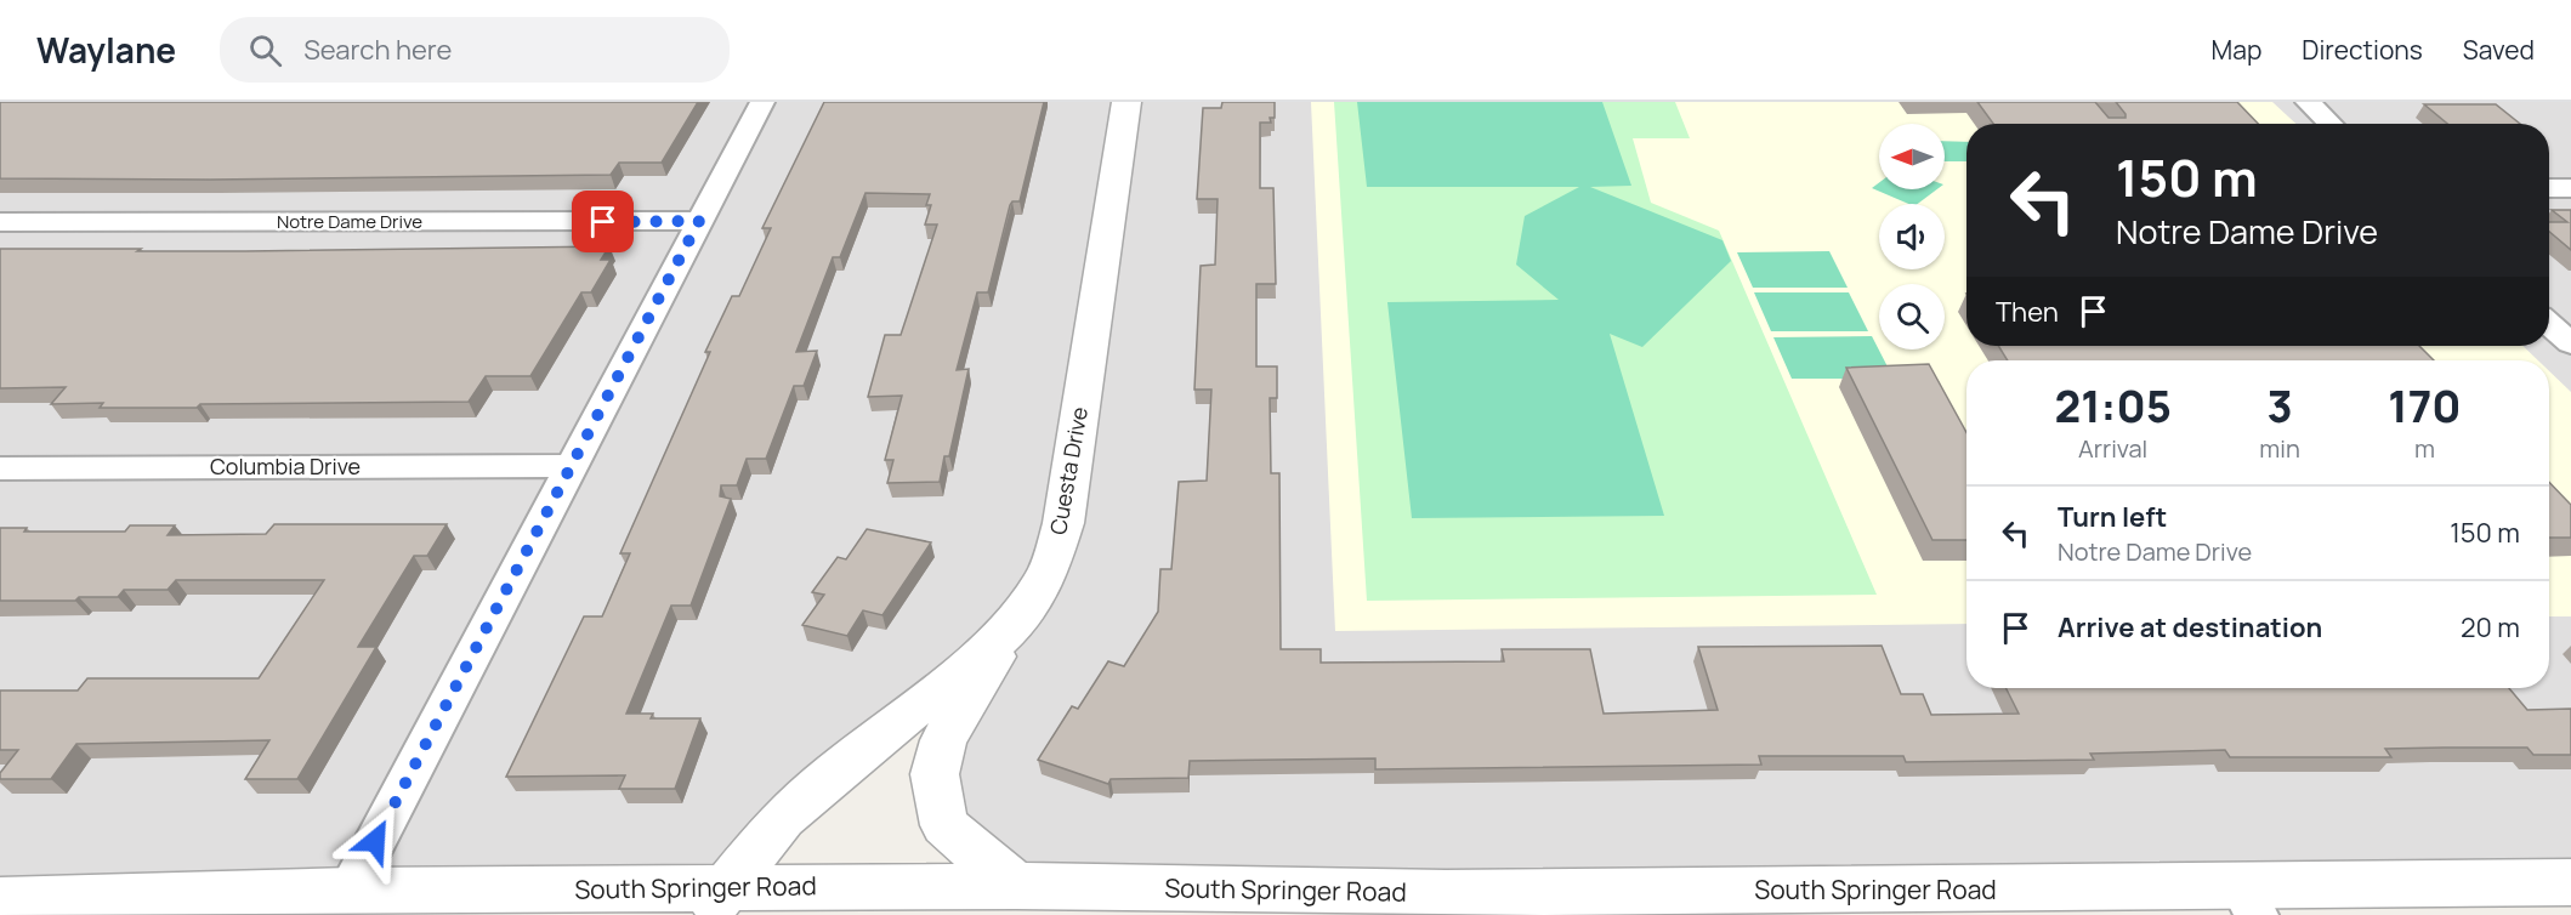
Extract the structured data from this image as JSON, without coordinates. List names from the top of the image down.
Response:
{
  "streets": {
    "street": [
      "Notre Dame Drive",
      "Columbia Drive",
      "Cuesta Drive",
      "South Springer Road"
    ]
  },
  "crossings": [
    ["Cuesta Drive", "South Springer Road"]
  ],
  "north": "left",
  "page": {
    "header": "Waylane",
    "search": "Search here",
    "nav": ["Map", "Directions", "Saved"],
    "turn": ["150 m", "Notre Dame Drive"],
    "then": "Then",
    "eta": [
      "21:05",
      "Arrival",
      "3",
      "min",
      "170",
      "m"
    ],
    "list": [
      {
        "name": "Turn left",
        "note": "Notre Dame Drive",
        "value": "150 m"
      },
      {
        "name": "Arrive at destination",
        "value": "20 m"
      }
    ]
  }
}
